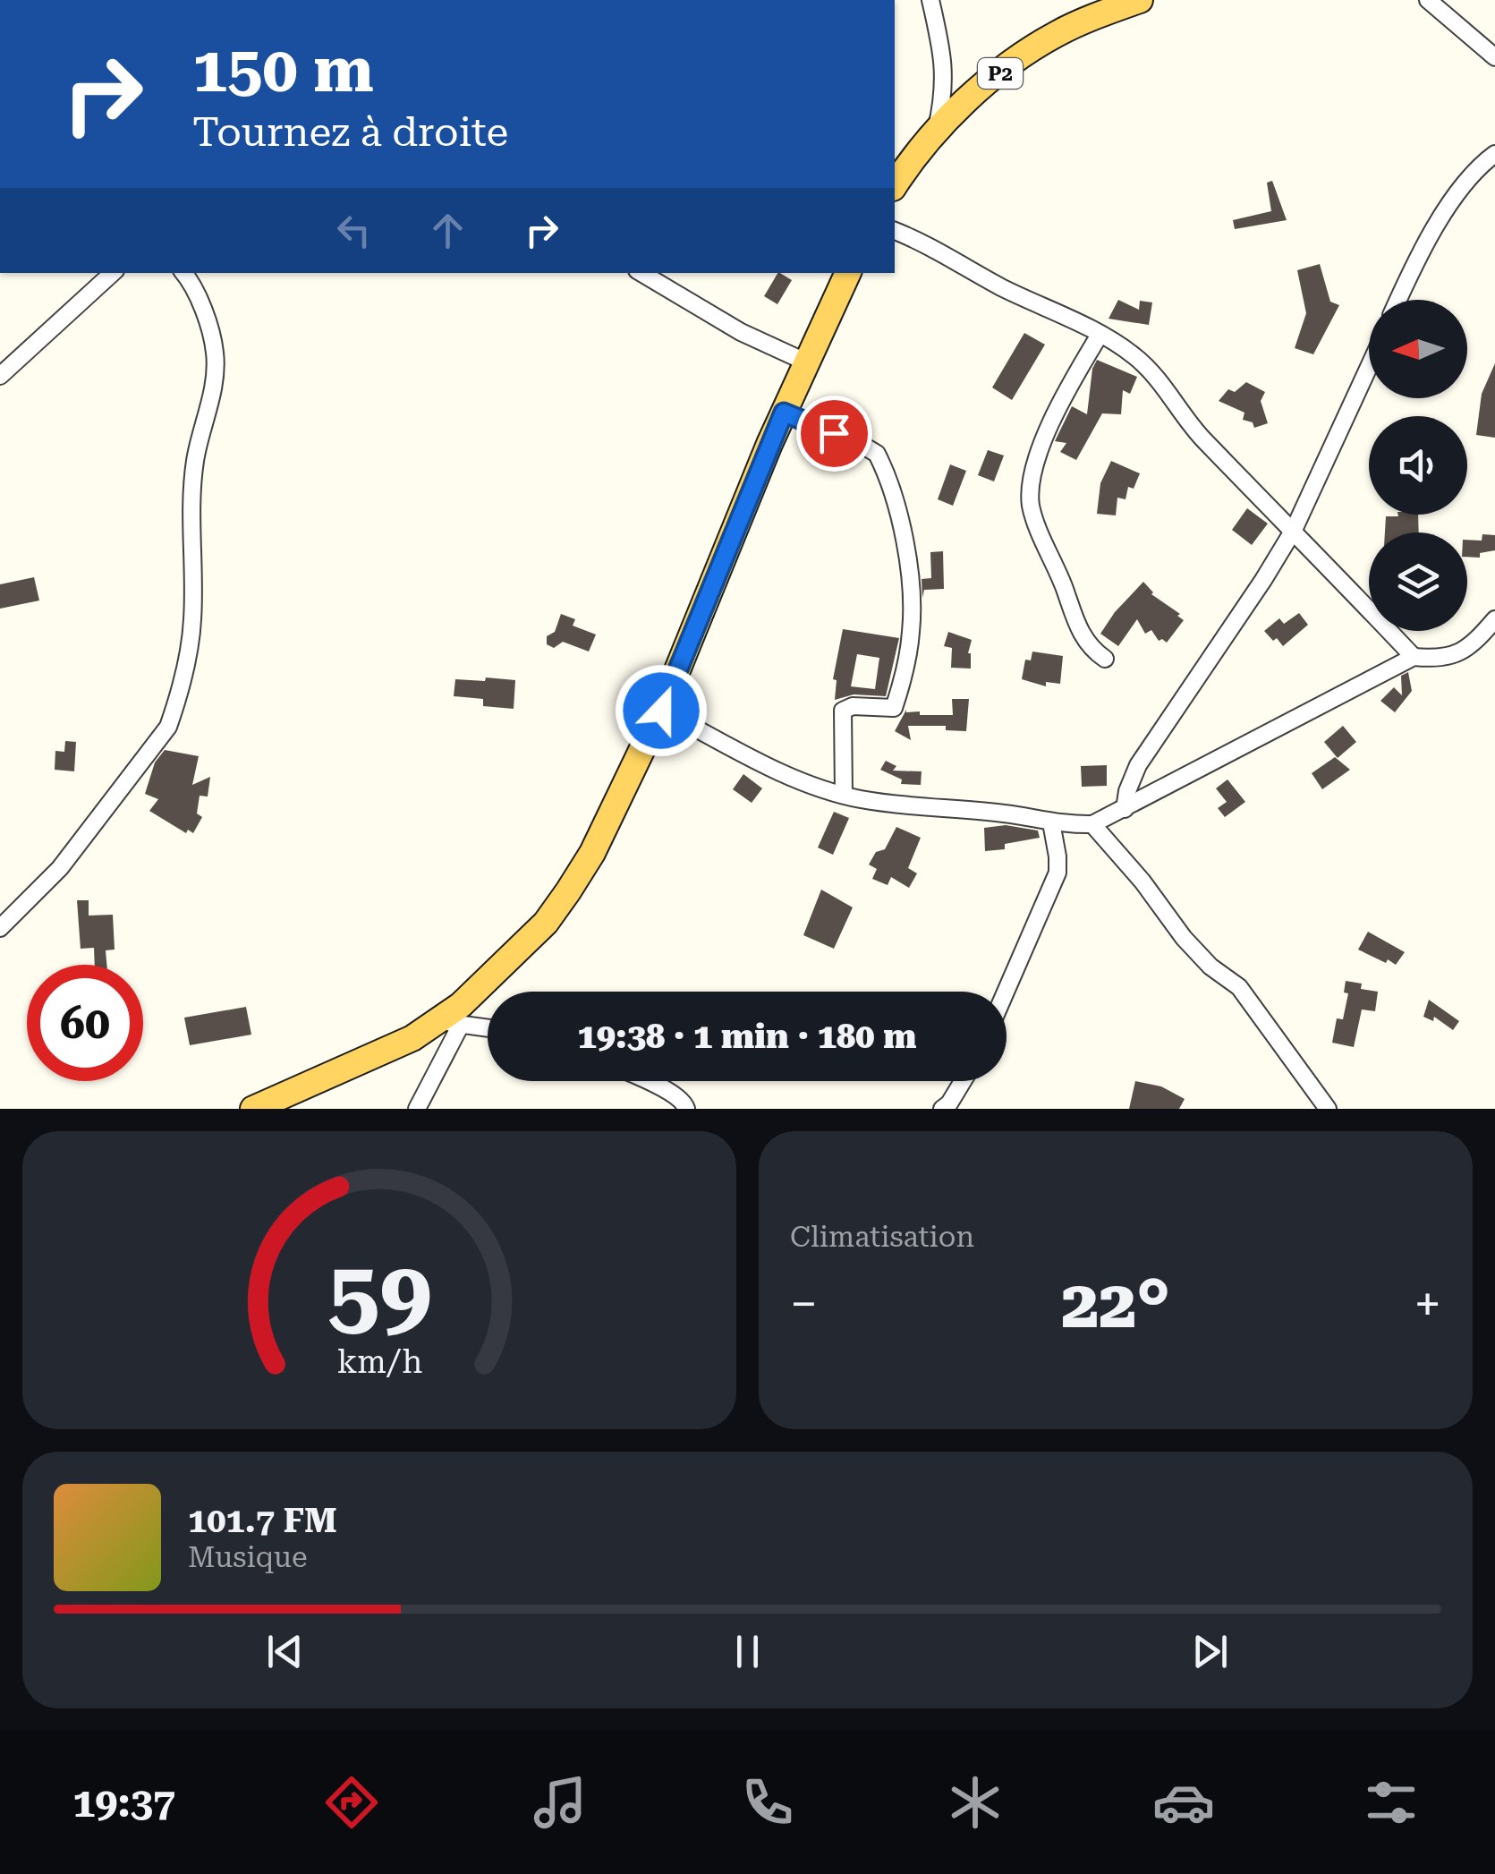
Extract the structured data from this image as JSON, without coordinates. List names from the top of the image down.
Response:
{
  "streets": {
    "main road": ["P2"]
  },
  "north": "left",
  "page": {
    "turn": ["150 m", "Tournez à droite"],
    "limit": "60",
    "trip": "19:38 · 1 min · 180 m",
    "tile": "Climatisation",
    "heat": ["−", "22°", "+"],
    "song": ["101.7 FM", "Musique"],
    "tabs": "19:37",
    "gauge": ["59", "km/h"]
  }
}
